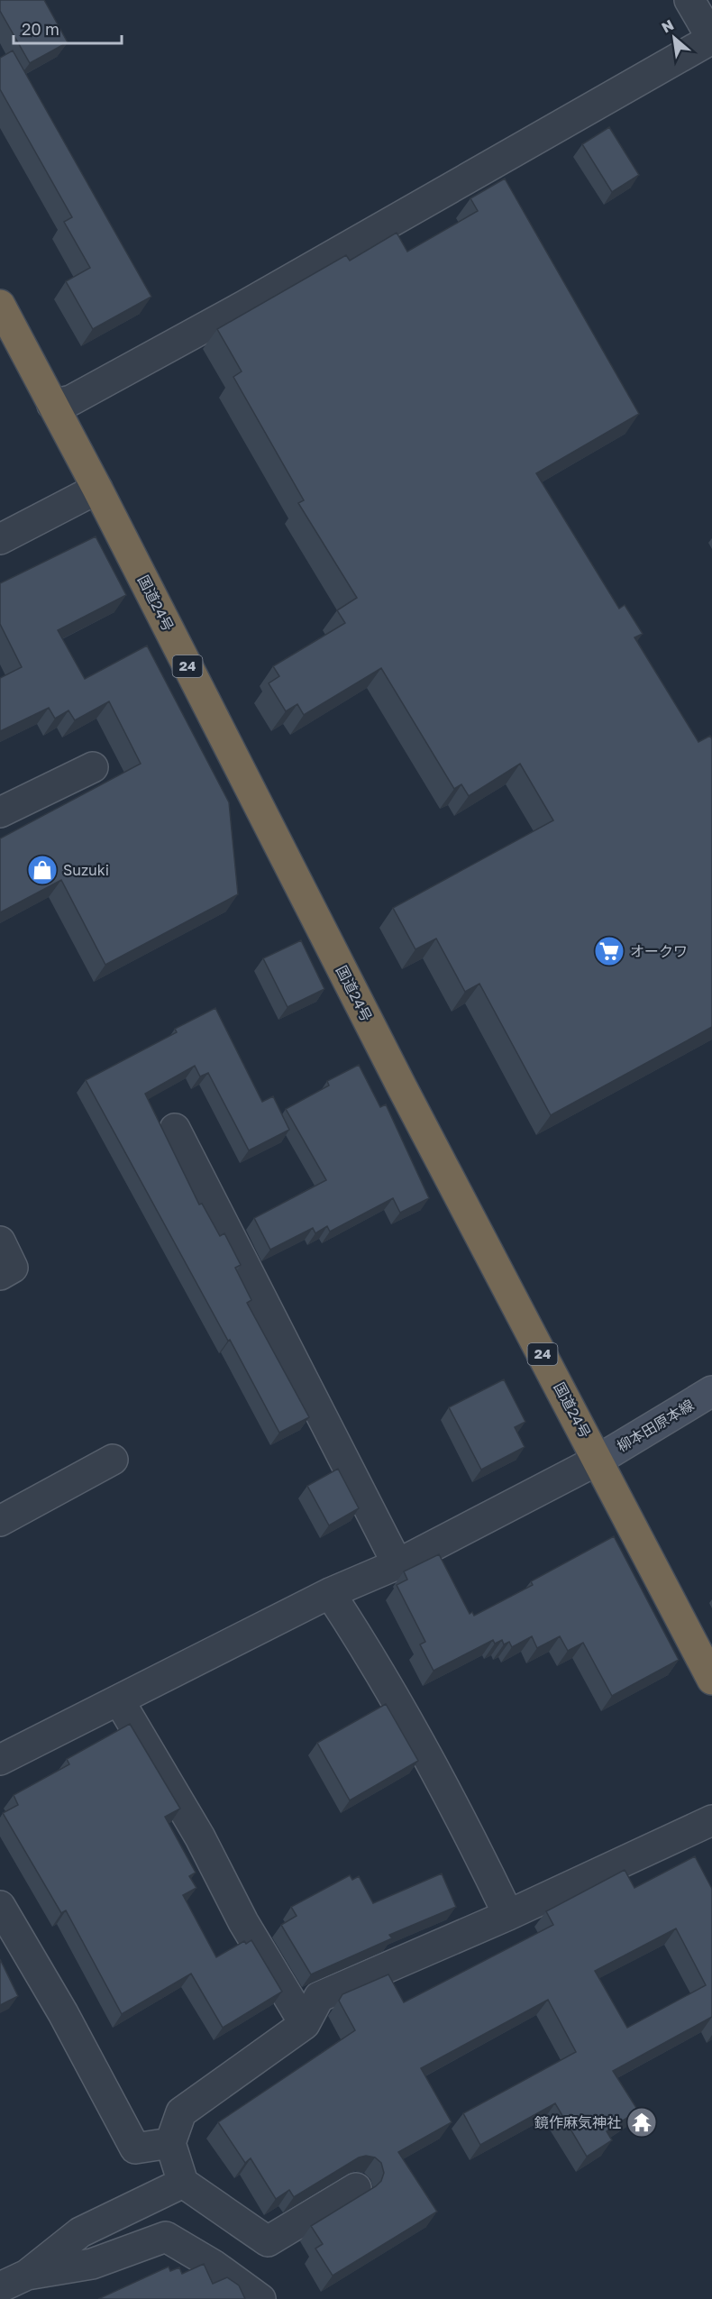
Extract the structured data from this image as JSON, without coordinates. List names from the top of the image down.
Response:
{
  "streets": {
    "highway": ["国道24号", "24"],
    "main road": ["柳本田原本線"]
  },
  "crossings": [
    ["国道24号", "柳本田原本線"]
  ],
  "places": {
    "shop": ["Suzuki"],
    "supermarket": ["オークワ"],
    "temple": ["鏡作麻気神社"]
  },
  "scale_bar": "20 m",
  "north": "top left"
}
